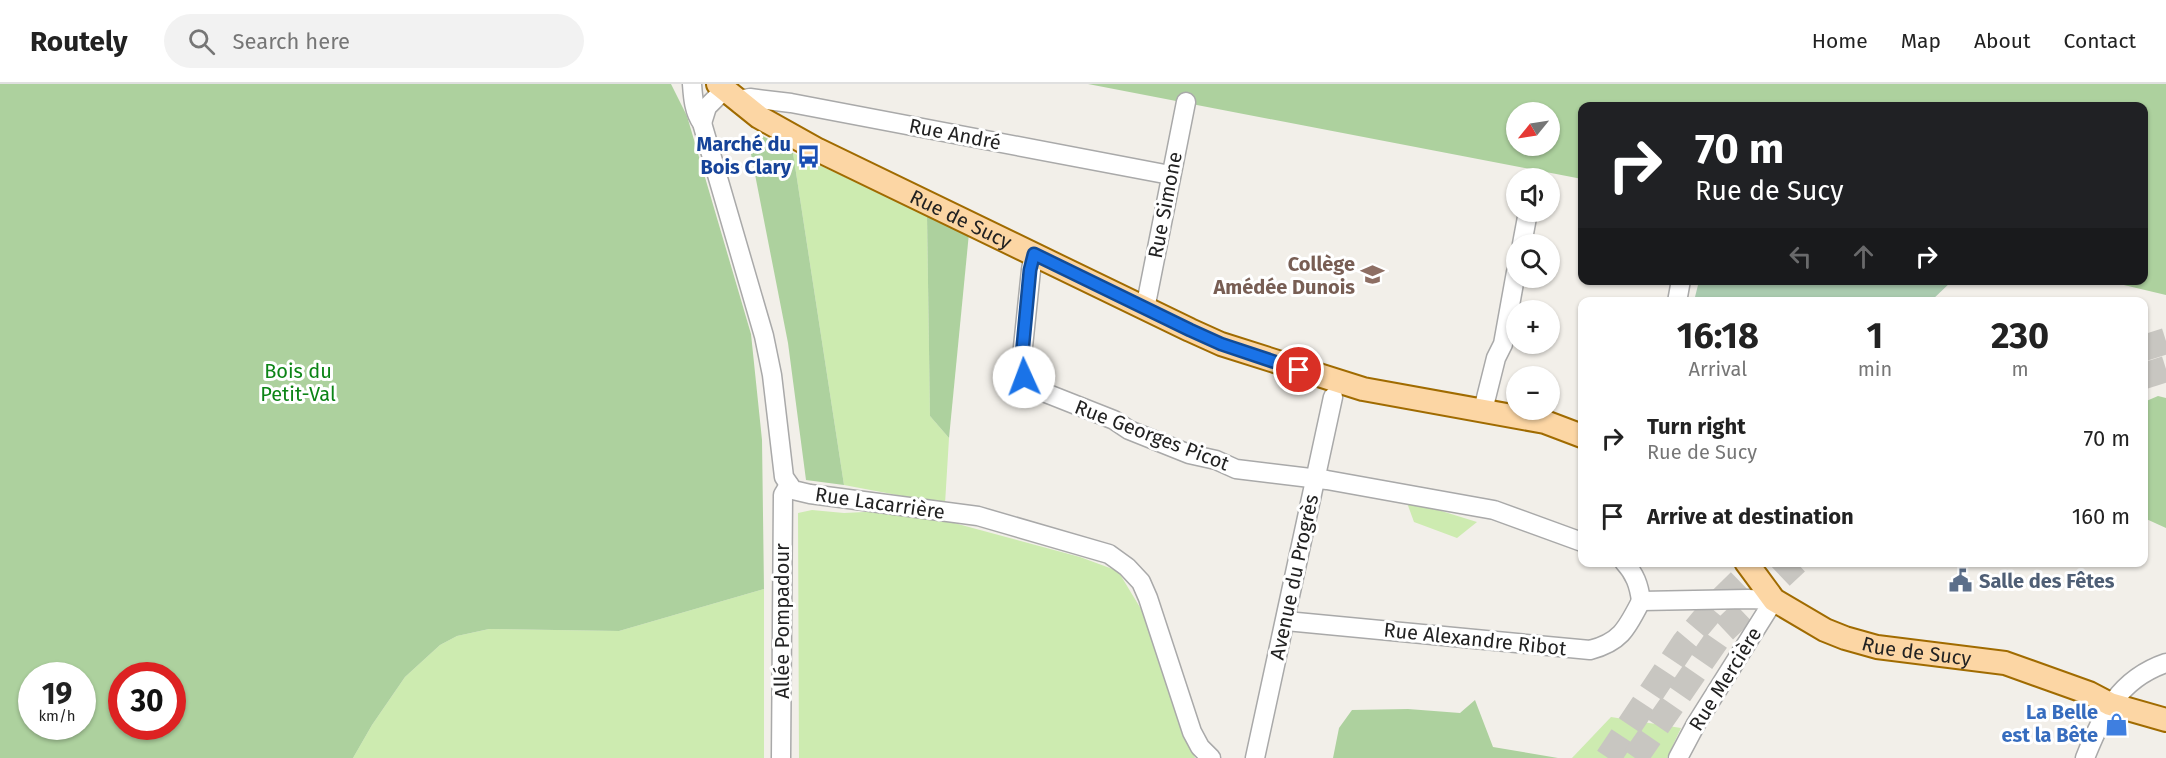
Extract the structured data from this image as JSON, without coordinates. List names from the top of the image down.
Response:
{
  "streets": {
    "main road": ["Rue de Sucy"],
    "street": [
      "Rue André",
      "Rue Simone",
      "Rue Georges Picot",
      "Rue Lacarrière",
      "Avenue du Progrès",
      "Allée Pompadour",
      "Rue Alexandre Ribot",
      "Rue Mercière"
    ]
  },
  "crossings": [
    ["Rue André", "Rue Simone"],
    ["Rue André", "Rue de Sucy"],
    ["Rue Simone", "Rue de Sucy"],
    ["Rue de Sucy", "Rue Georges Picot"],
    ["Rue de Sucy", "Rue Mercière"],
    ["Rue Georges Picot", "Avenue du Progrès"],
    ["Rue Lacarrière", "Allée Pompadour"],
    ["Avenue du Progrès", "Rue Alexandre Ribot"]
  ],
  "parks": ["Bois du Petit-Val"],
  "places": {
    "bus stop": ["Marché du Bois Clary"],
    "school or university": ["Collège Amédée Dunois"],
    "public building": ["Salle des Fêtes"],
    "shop": ["La Belle est la Bête"]
  },
  "north": "bottom left",
  "page": {
    "header": "Routely",
    "search": "Search here",
    "nav": [
      "Home",
      "Map",
      "About",
      "Contact"
    ],
    "map_buttons": ["+", "−"],
    "turn": ["70 m", "Rue de Sucy"],
    "eta": [
      "16:18",
      "Arrival",
      "1",
      "min",
      "230",
      "m"
    ],
    "list": [
      {
        "name": "Turn right",
        "note": "Rue de Sucy",
        "value": "70 m"
      },
      {
        "name": "Arrive at destination",
        "value": "160 m"
      }
    ],
    "speed": "19 km/h",
    "limit": "30"
  }
}
